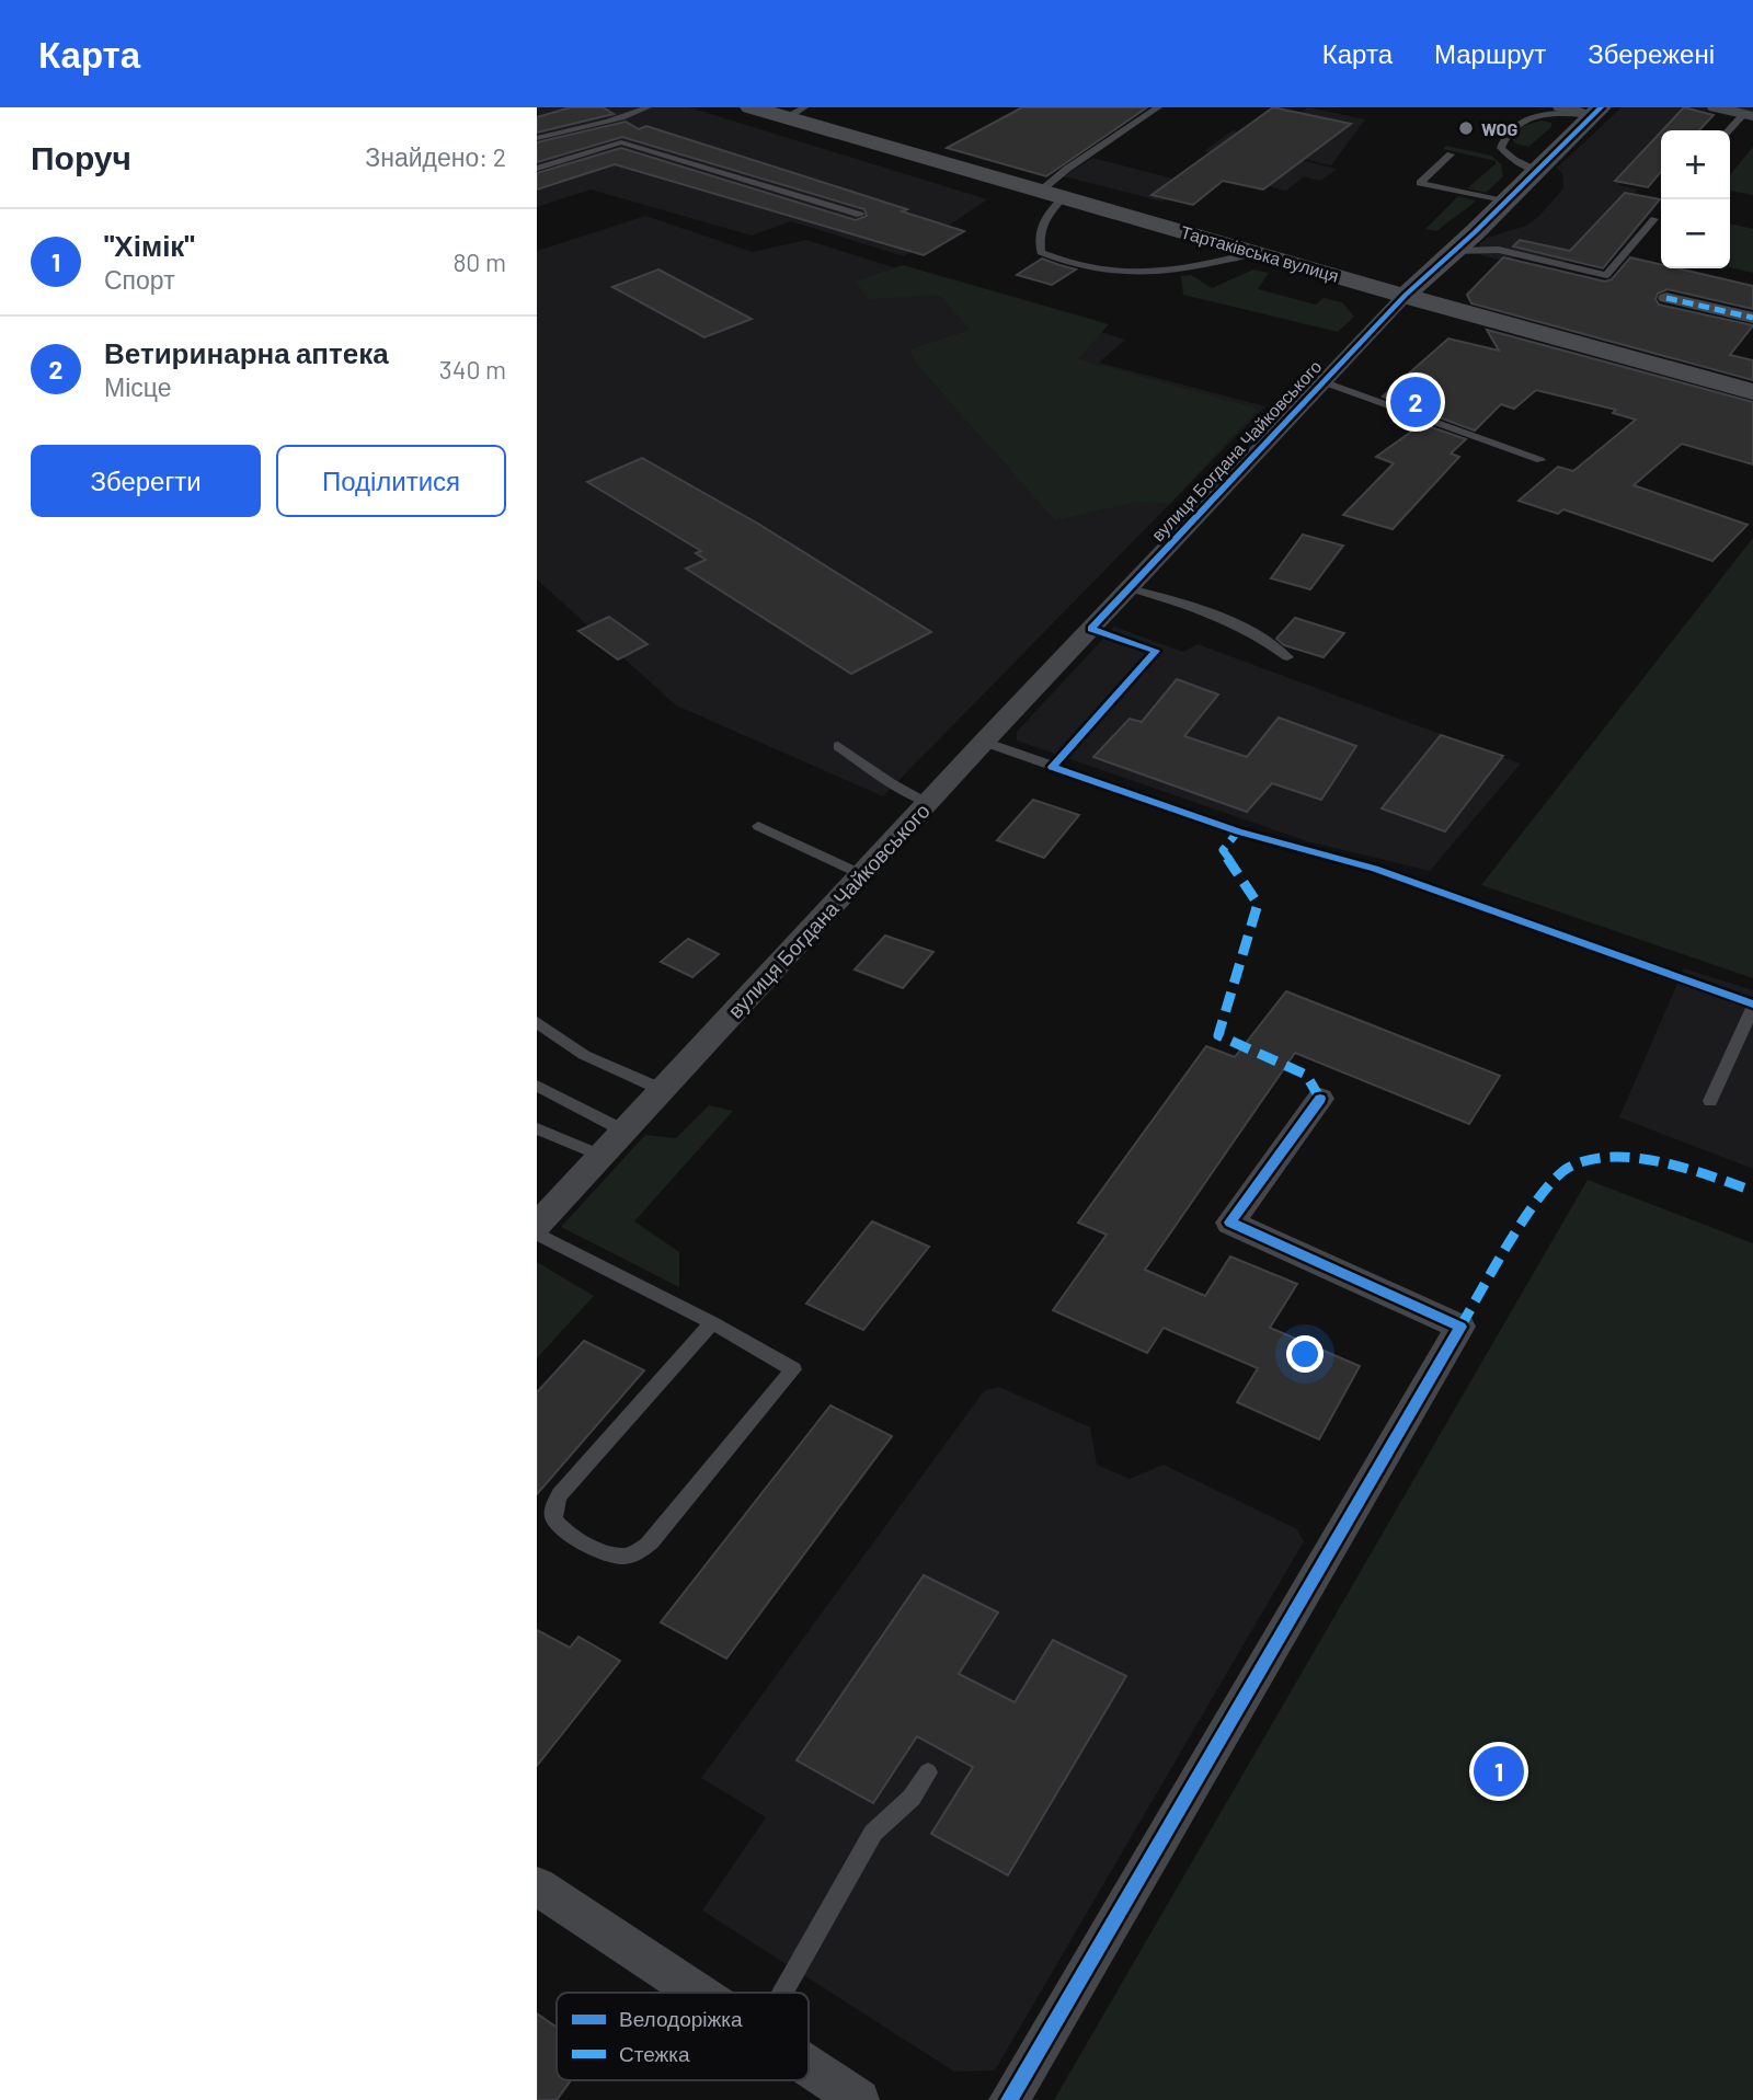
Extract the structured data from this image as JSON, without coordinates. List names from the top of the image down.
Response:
{
  "streets": {
    "street": ["Тартаківська вулиця", "вулиця Богдана Чайковського"]
  },
  "crossings": [
    ["Тартаківська вулиця", "вулиця Богдана Чайковського"]
  ],
  "places": ["WOG"],
  "legend": ["Велодоріжка", "Стежка"],
  "page": {
    "header": "Карта",
    "nav": ["Карта", "Маршрут", "Збережені"],
    "heading": ["Поруч", "Знайдено: 2"],
    "map_buttons": ["+", "−"],
    "list": [
      {
        "mark": "1",
        "name": "\"Хімік\"",
        "note": "Спорт",
        "value": "80 m"
      },
      {
        "mark": "2",
        "name": "Ветиринарна аптека",
        "note": "Місце",
        "value": "340 m"
      }
    ],
    "pins": ["2", "1"],
    "buttons": ["Зберегти", "Поділитися"]
  }
}
